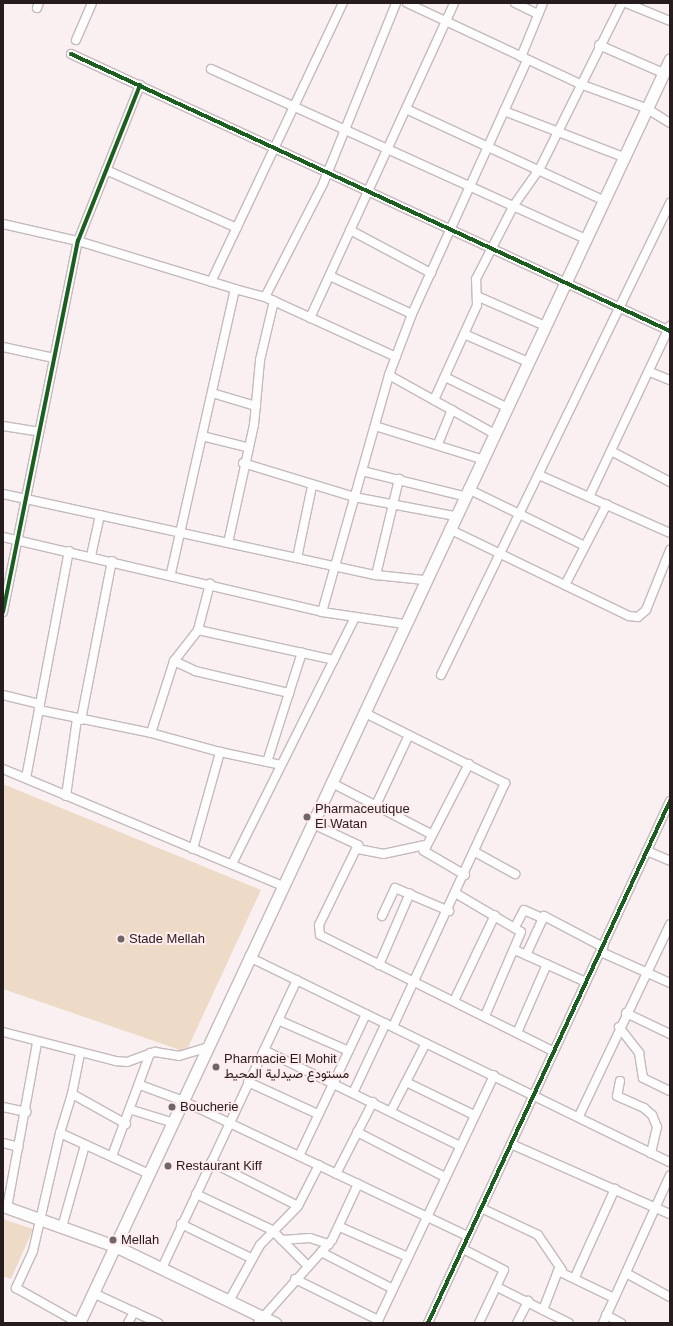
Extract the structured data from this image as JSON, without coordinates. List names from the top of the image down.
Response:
{
  "places": [
    "Pharmaceutique El Watan",
    "Stade Mellah",
    "Pharmacie El Mohit مستودع صيدلية المحيط",
    "Boucherie",
    "Restaurant Kiff",
    "Mellah"
  ]
}
